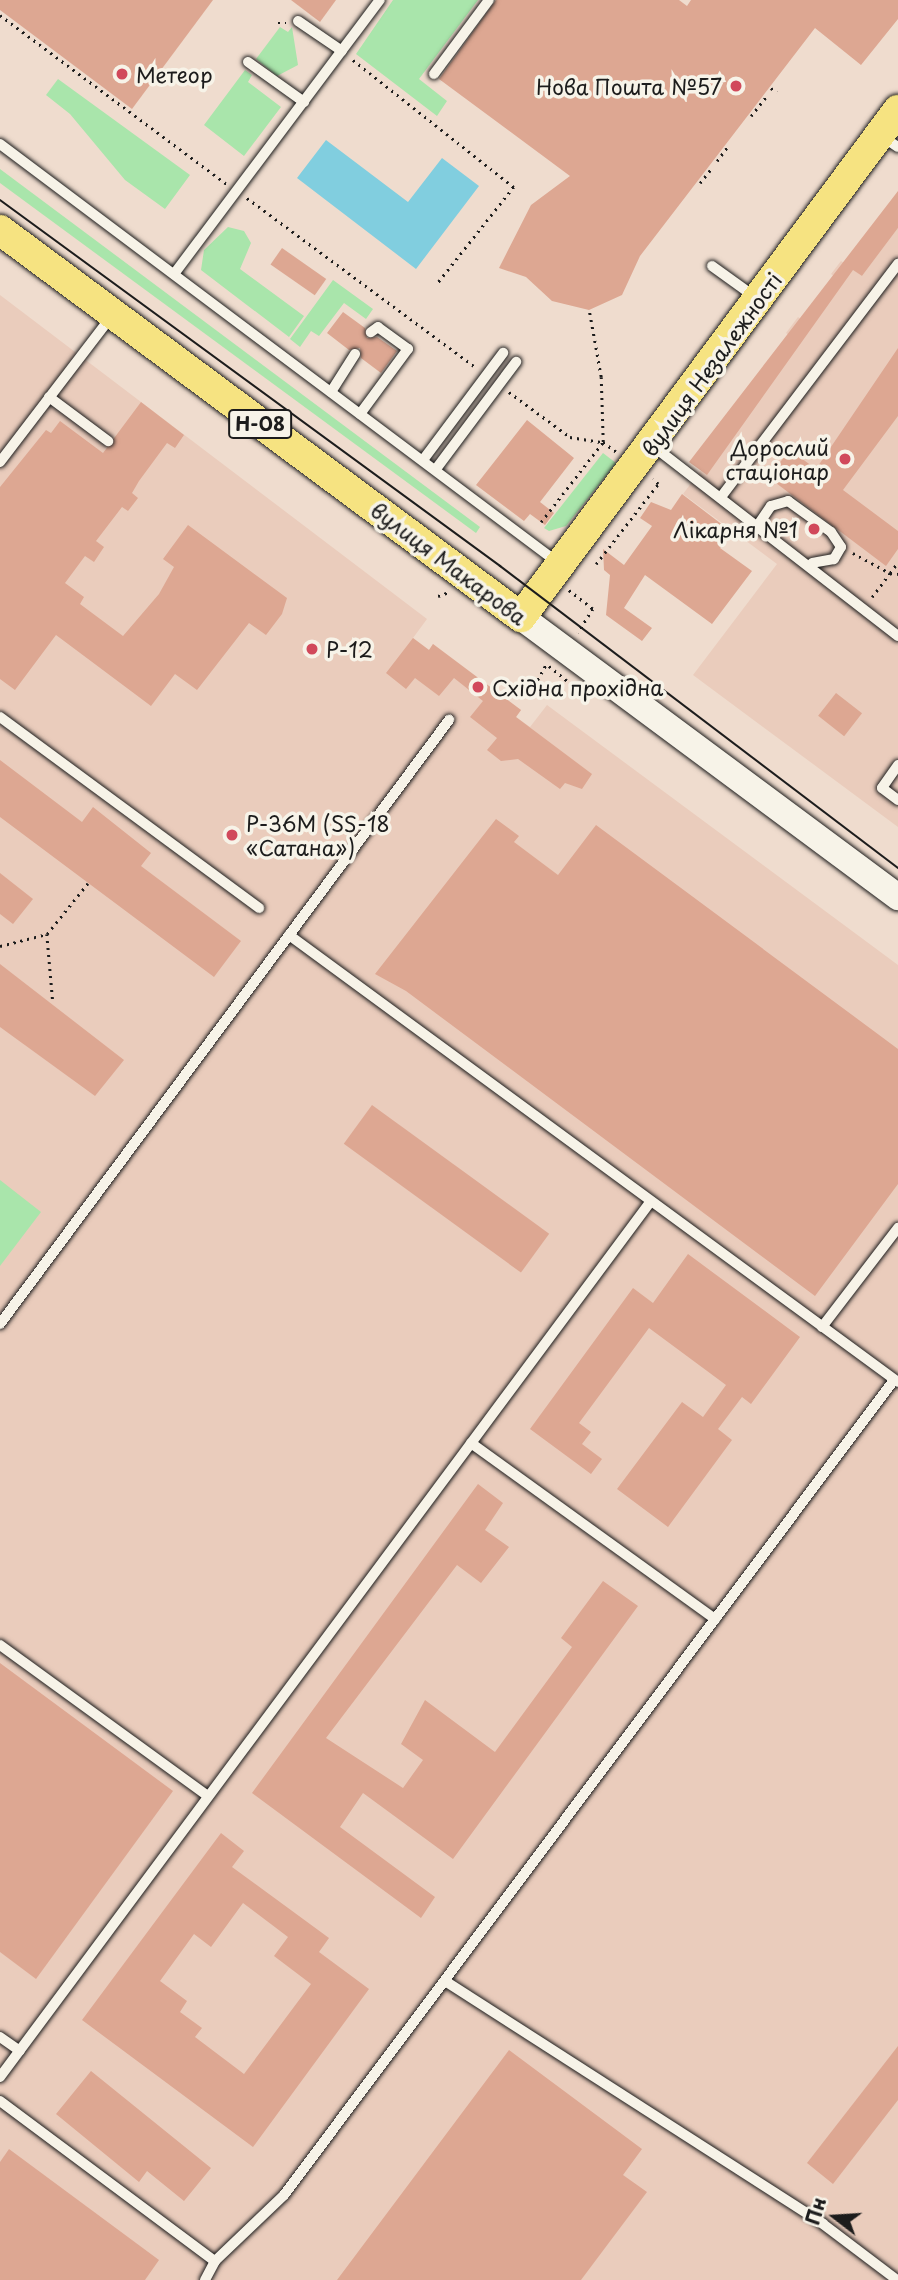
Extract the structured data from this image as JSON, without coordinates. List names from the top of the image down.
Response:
{
  "streets": {
    "main road": ["вулиця Незалежності", "Н-08", "вулиця Макарова"]
  },
  "crossings": [
    ["вулиця Незалежності", "вулиця Макарова"]
  ],
  "places": [
    "Метеор",
    "Нова Пошта №57",
    "Дорослий стаціонар",
    "Лікарня №1",
    "Р-12",
    "Східна прохідна",
    "Р-36М (SS-18 «Сатана»)"
  ],
  "north": "left"
}
